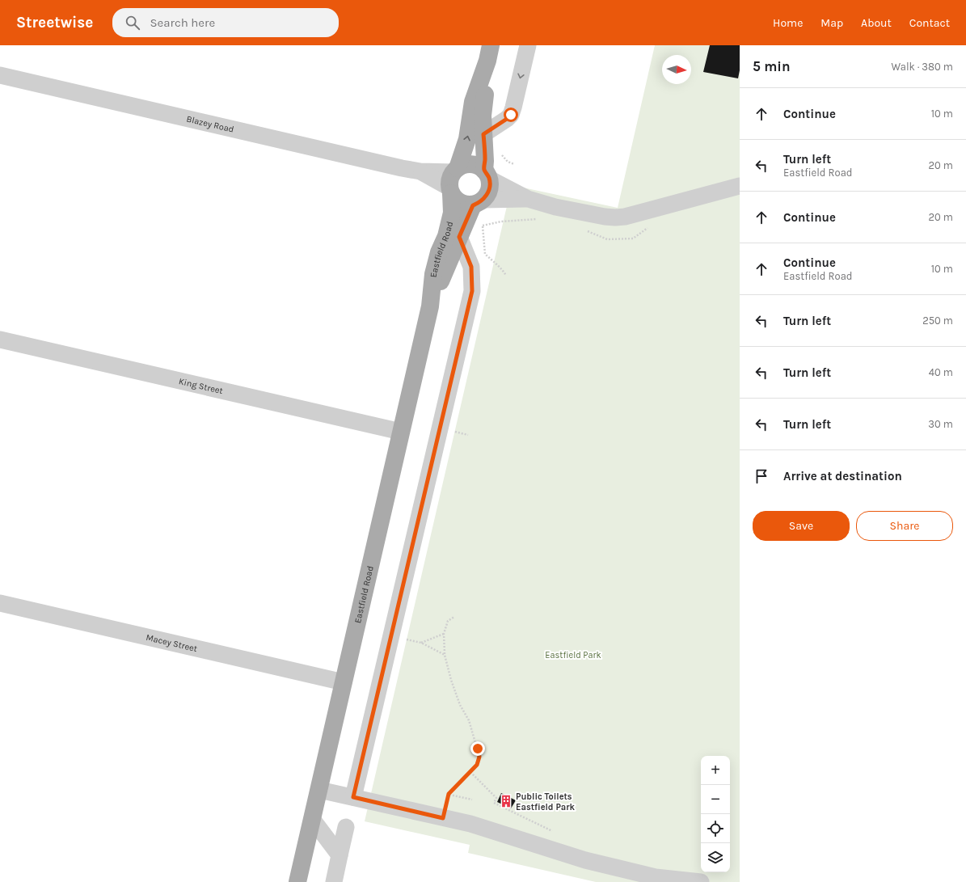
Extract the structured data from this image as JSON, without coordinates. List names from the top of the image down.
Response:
{
  "streets": {
    "main road": ["Eastfield Road"],
    "street": ["Blazey Road", "King Street", "Macey Street"]
  },
  "crossings": [
    ["Blazey Road", "Eastfield Road"],
    ["Eastfield Road", "King Street"],
    ["Eastfield Road", "Macey Street"]
  ],
  "parks": ["Eastfield Park"],
  "places": {
    "building": ["Public Toilets Eastfield Park"]
  },
  "north": "right",
  "page": {
    "header": "Streetwise",
    "search": "Search here",
    "nav": [
      "Home",
      "Map",
      "About",
      "Contact"
    ],
    "heading": ["5 min", "Walk · 380 m"],
    "list": [
      ["Continue", "10 m"],
      ["Turn left", "Eastfield Road", "20 m"],
      ["Continue", "20 m"],
      ["Continue", "Eastfield Road", "10 m"],
      ["Turn left", "250 m"],
      ["Turn left", "40 m"],
      ["Turn left", "30 m"],
      "Arrive at destination"
    ],
    "buttons": ["Save", "Share"],
    "map_buttons": ["+", "−"]
  }
}
